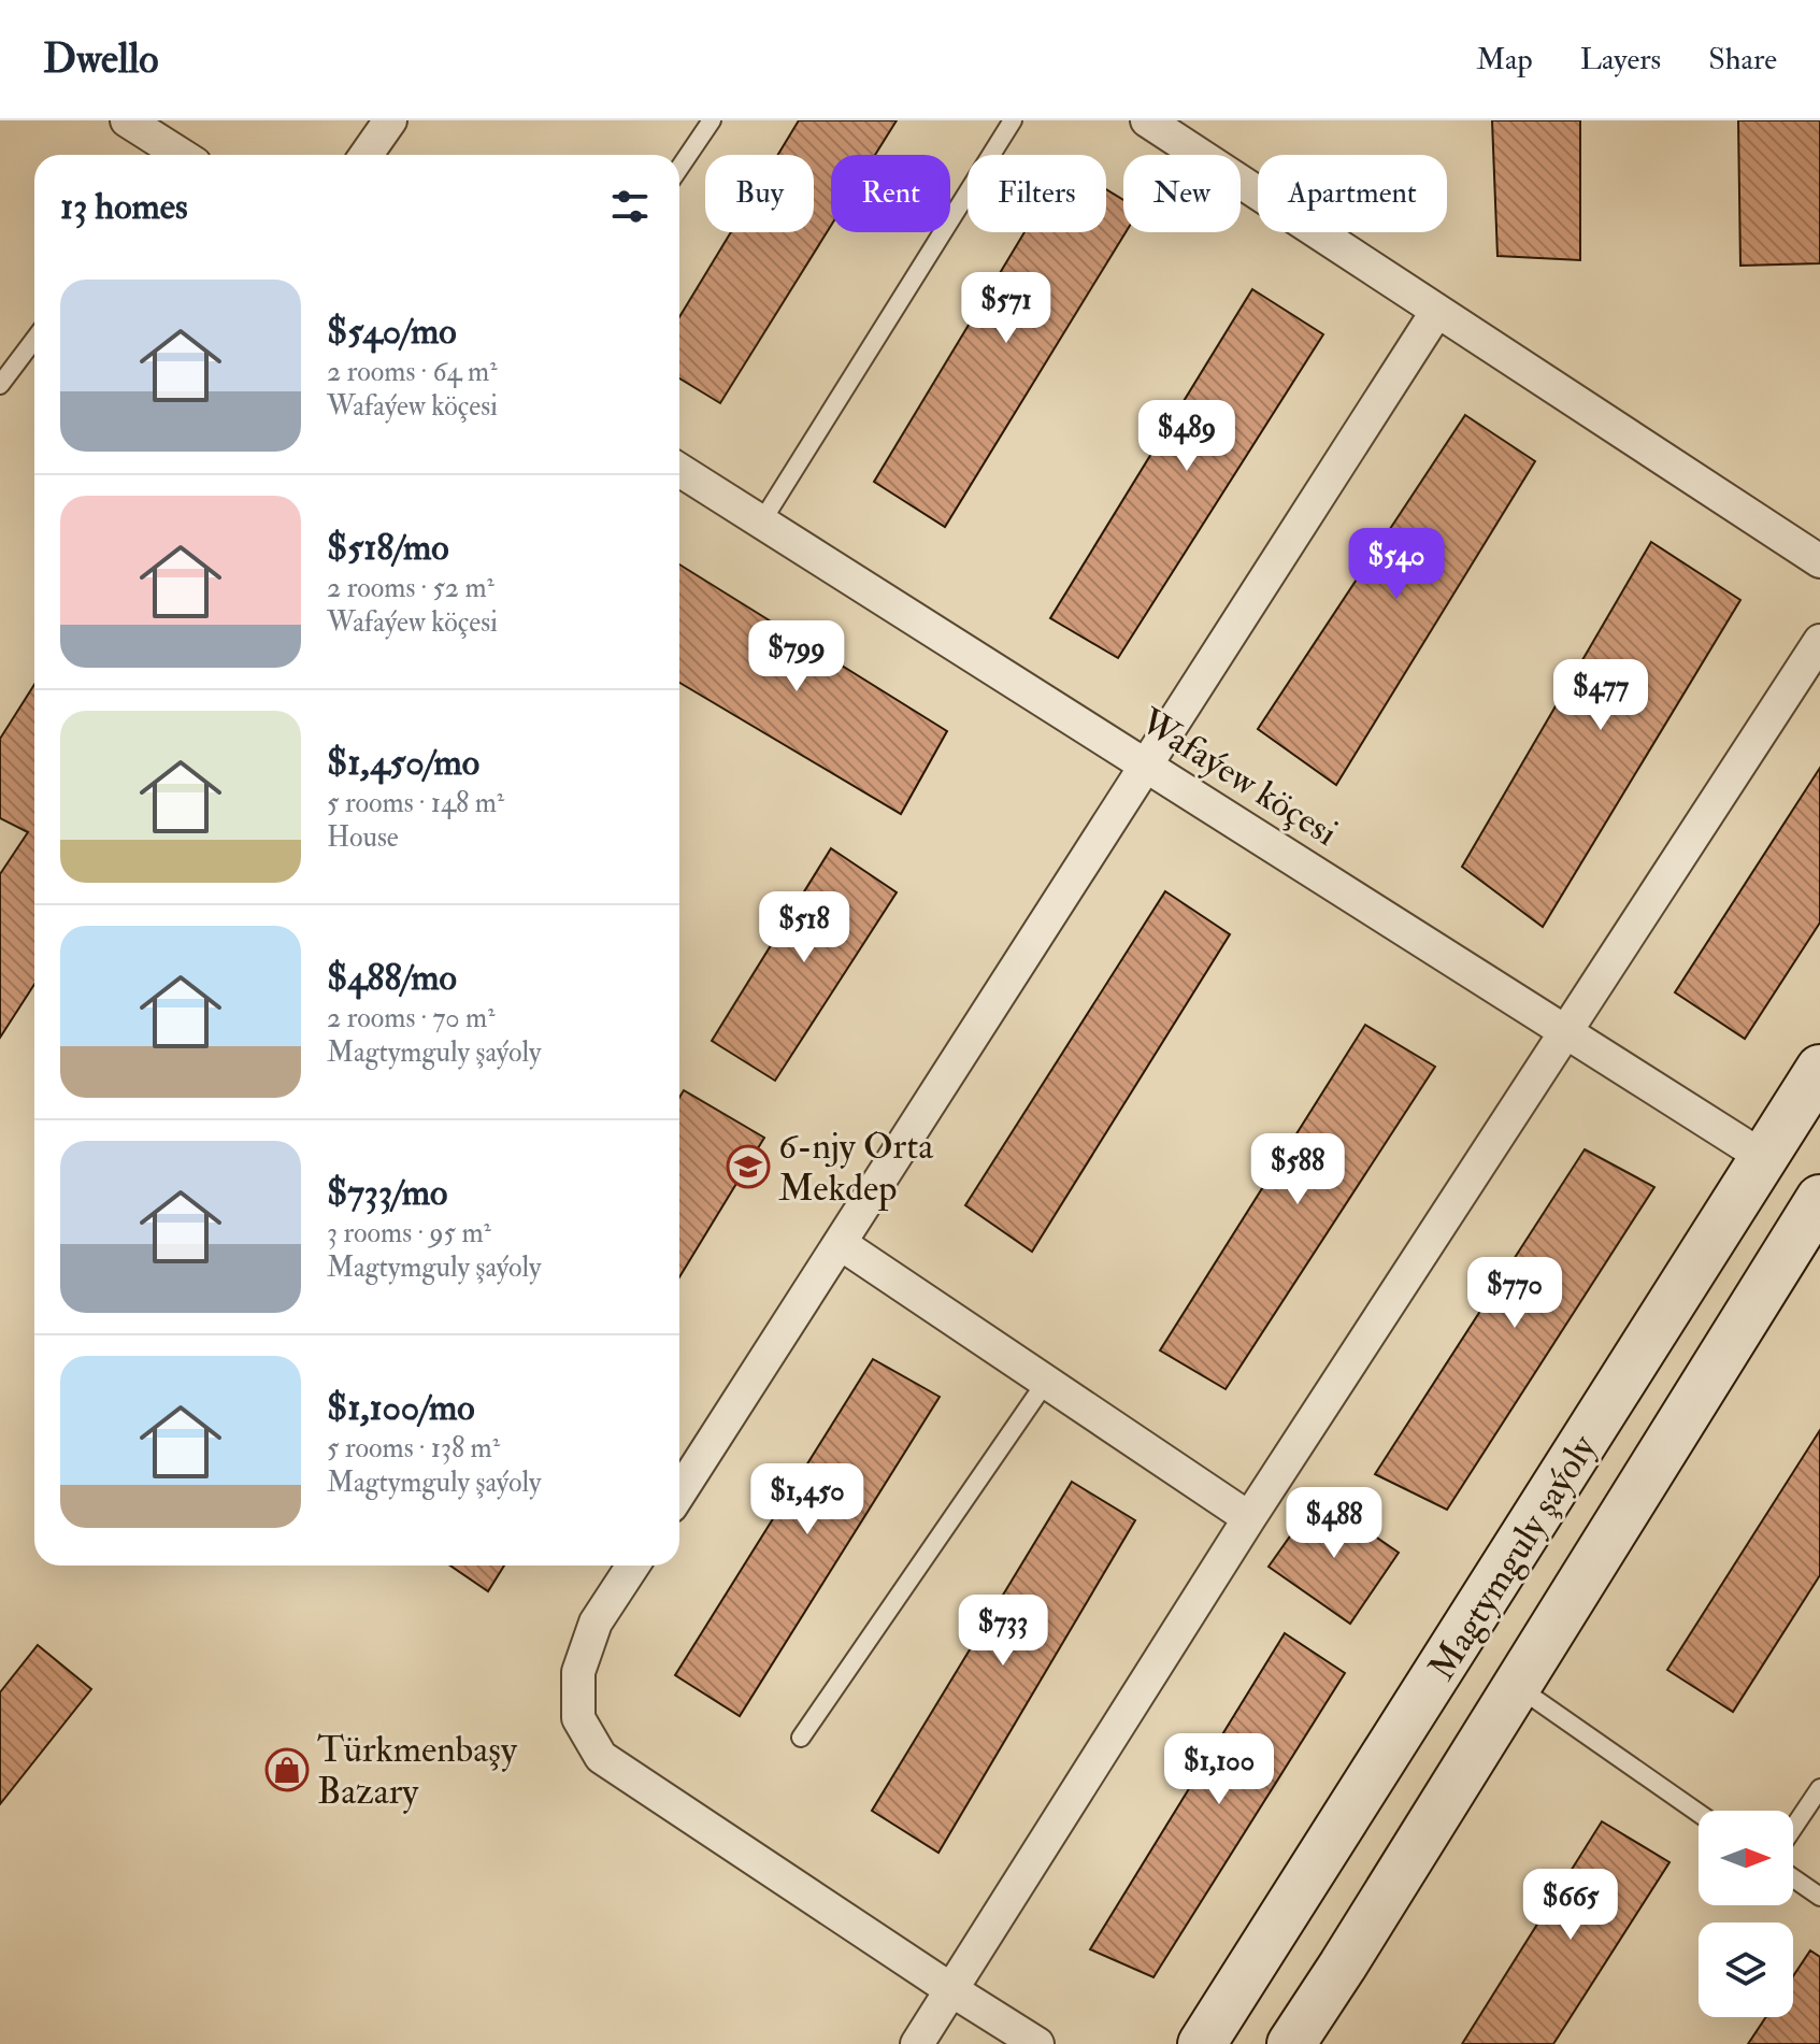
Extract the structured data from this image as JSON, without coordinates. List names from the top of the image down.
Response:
{
  "streets": {
    "street": ["Wafaýew köçesi", "Magtymguly şaýoly"]
  },
  "crossings": [
    ["Wafaýew köçesi", "Magtymguly şaýoly"]
  ],
  "places": {
    "school or university": ["6-njy Orta Mekdep"],
    "shop": ["Türkmenbaşy Bazary"]
  },
  "north": "right",
  "page": {
    "header": "Dwello",
    "nav": ["Map", "Layers", "Share"],
    "chip": [
      "Buy",
      "Rent",
      "Filters",
      "New",
      "Apartment"
    ],
    "heading": "13 homes",
    "list": [
      {
        "name": "$540/mo",
        "note": "2 rooms · 64 m² · Wafaýew köçesi"
      },
      {
        "name": "$518/mo",
        "note": "2 rooms · 52 m² · Wafaýew köçesi"
      },
      {
        "name": "$1,450/mo",
        "note": "5 rooms · 148 m² · House"
      },
      {
        "name": "$488/mo",
        "note": "2 rooms · 70 m² · Magtymguly şaýoly"
      },
      {
        "name": "$733/mo",
        "note": "3 rooms · 95 m² · Magtymguly şaýoly"
      },
      {
        "name": "$1,100/mo",
        "note": "5 rooms · 138 m² · Magtymguly şaýoly"
      }
    ],
    "price": [
      "$571",
      "$489",
      "$540",
      "$799",
      "$477",
      "$518",
      "$588",
      "$770",
      "$1,450",
      "$488",
      "$733",
      "$1,100",
      "$665"
    ]
  }
}
